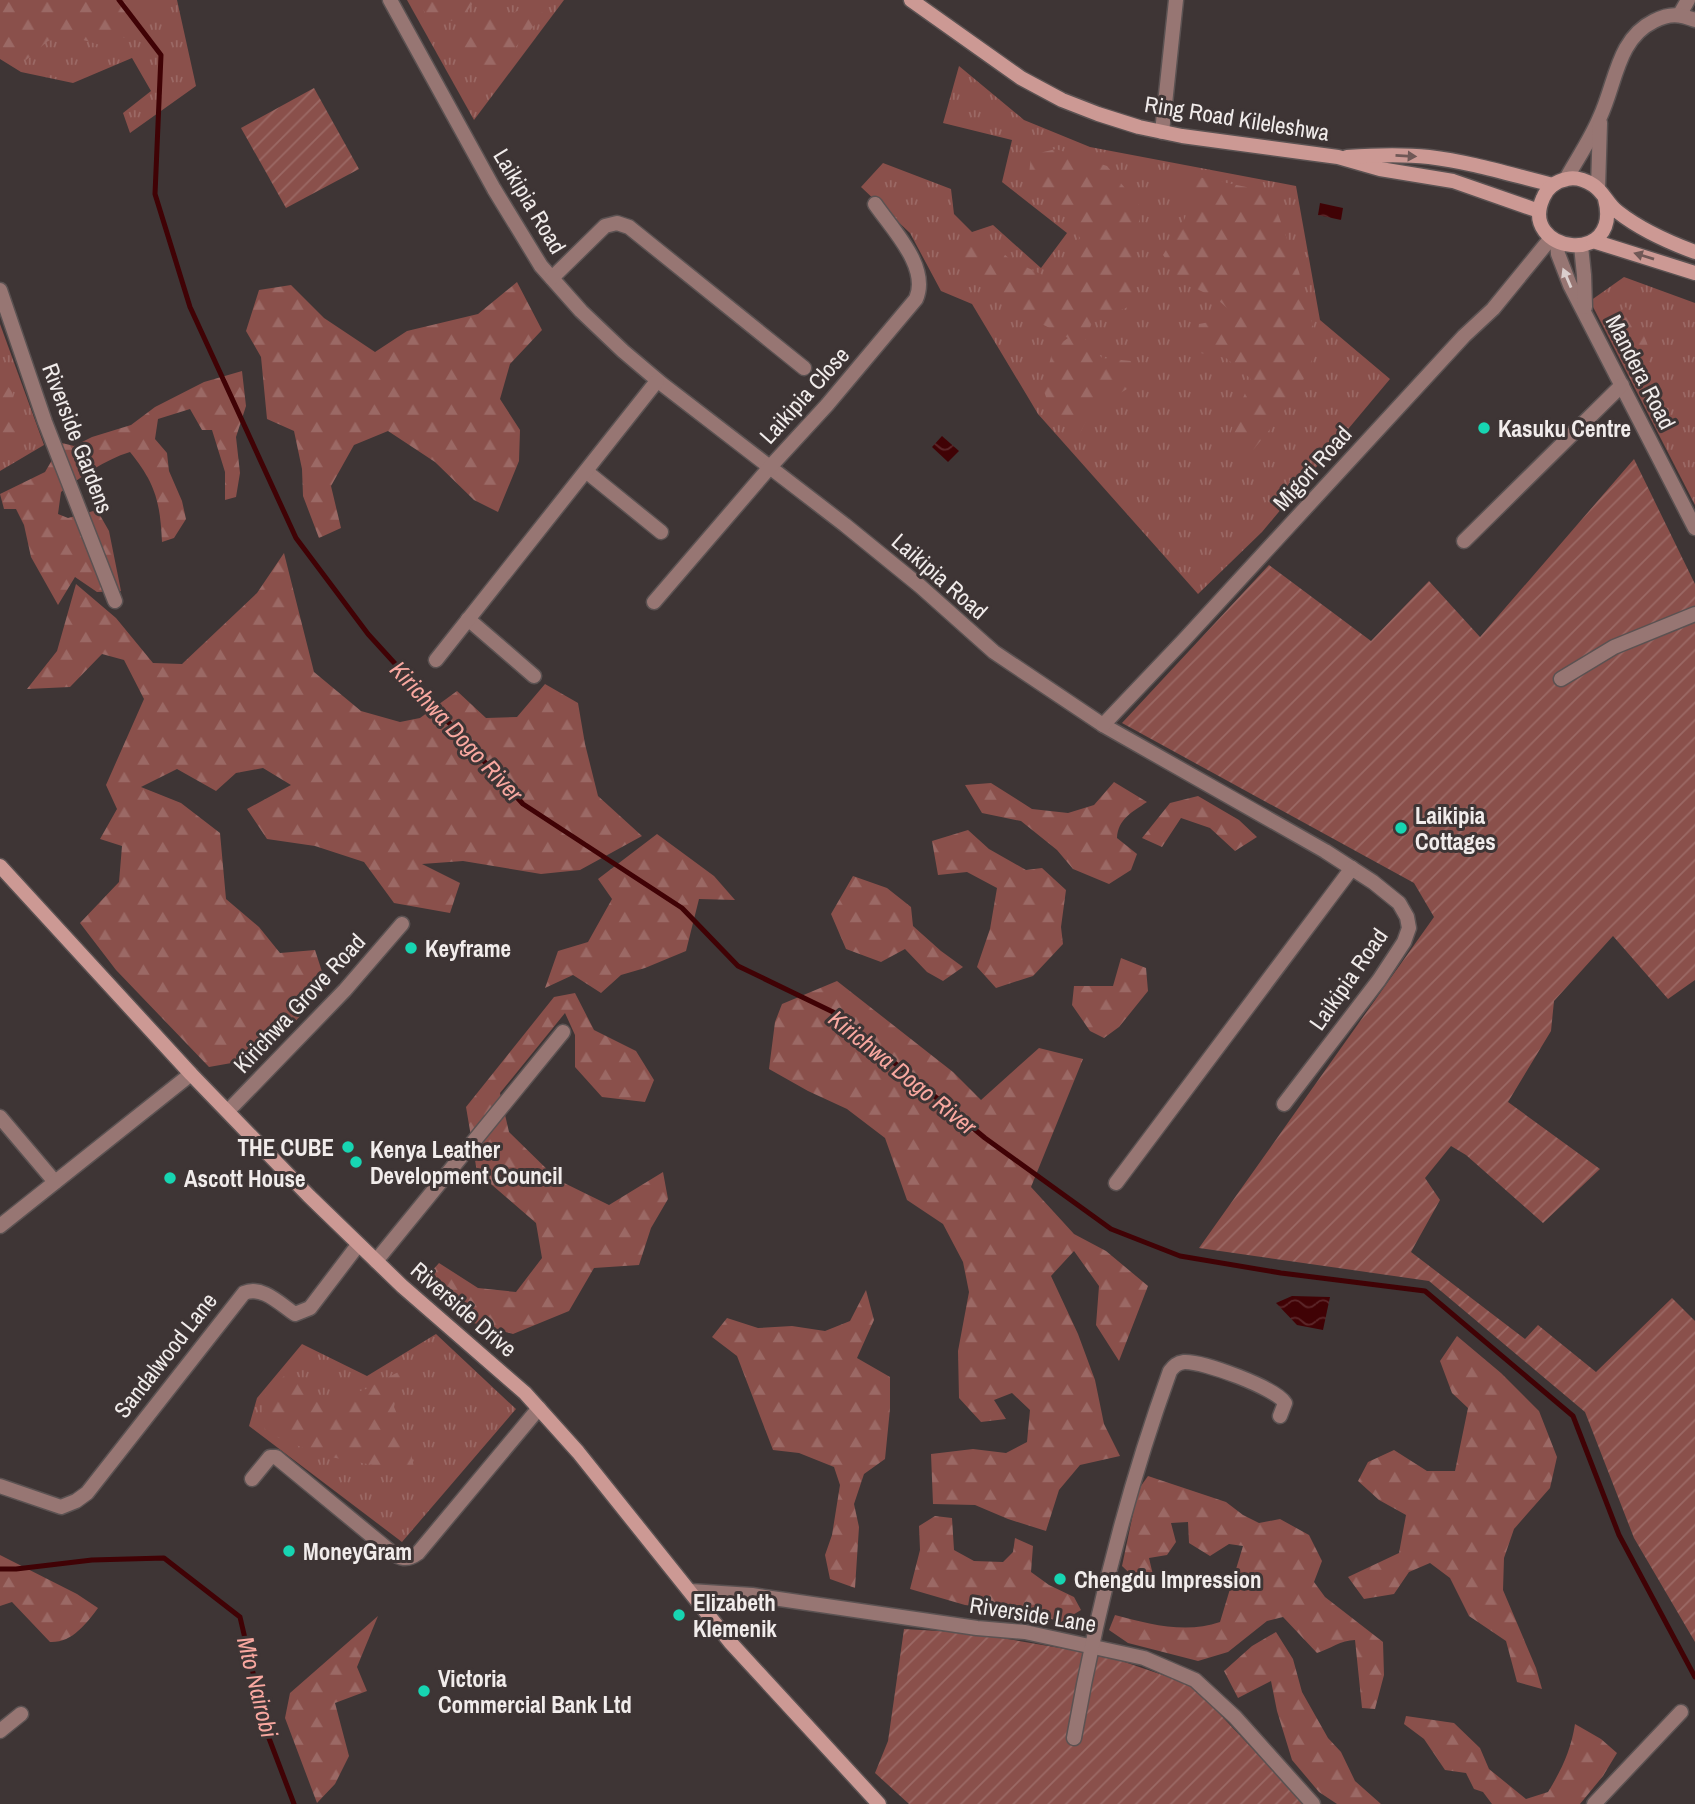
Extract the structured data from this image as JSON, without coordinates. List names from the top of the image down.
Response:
{
  "streets": {
    "street": [
      "Ring Road Kileleshwa",
      "Laikipia Road",
      "Mandera Road",
      "Laikipia Close",
      "Riverside Gardens",
      "Migori Road",
      "Kirichwa Grove Road",
      "Riverside Drive",
      "Sandalwood Lane",
      "Riverside Lane"
    ]
  },
  "crossings": [
    ["Ring Road Kileleshwa", "Mandera Road"],
    ["Ring Road Kileleshwa", "Migori Road"],
    ["Laikipia Road", "Laikipia Close"],
    ["Laikipia Road", "Migori Road"],
    ["Mandera Road", "Migori Road"],
    ["Kirichwa Grove Road", "Riverside Drive"],
    ["Riverside Drive", "Sandalwood Lane"],
    ["Riverside Drive", "Riverside Lane"]
  ],
  "water": ["Kirichwa Dogo River", "Mto Nairobi"],
  "places": [
    "Kasuku Centre",
    "Laikipia Cottages",
    "Keyframe",
    "THE CUBE",
    "Kenya Leather Development Council",
    "Ascott House",
    "MoneyGram",
    "Chengdu Impression",
    "Elizabeth Klemenik",
    "Victoria Commercial Bank Ltd"
  ]
}
